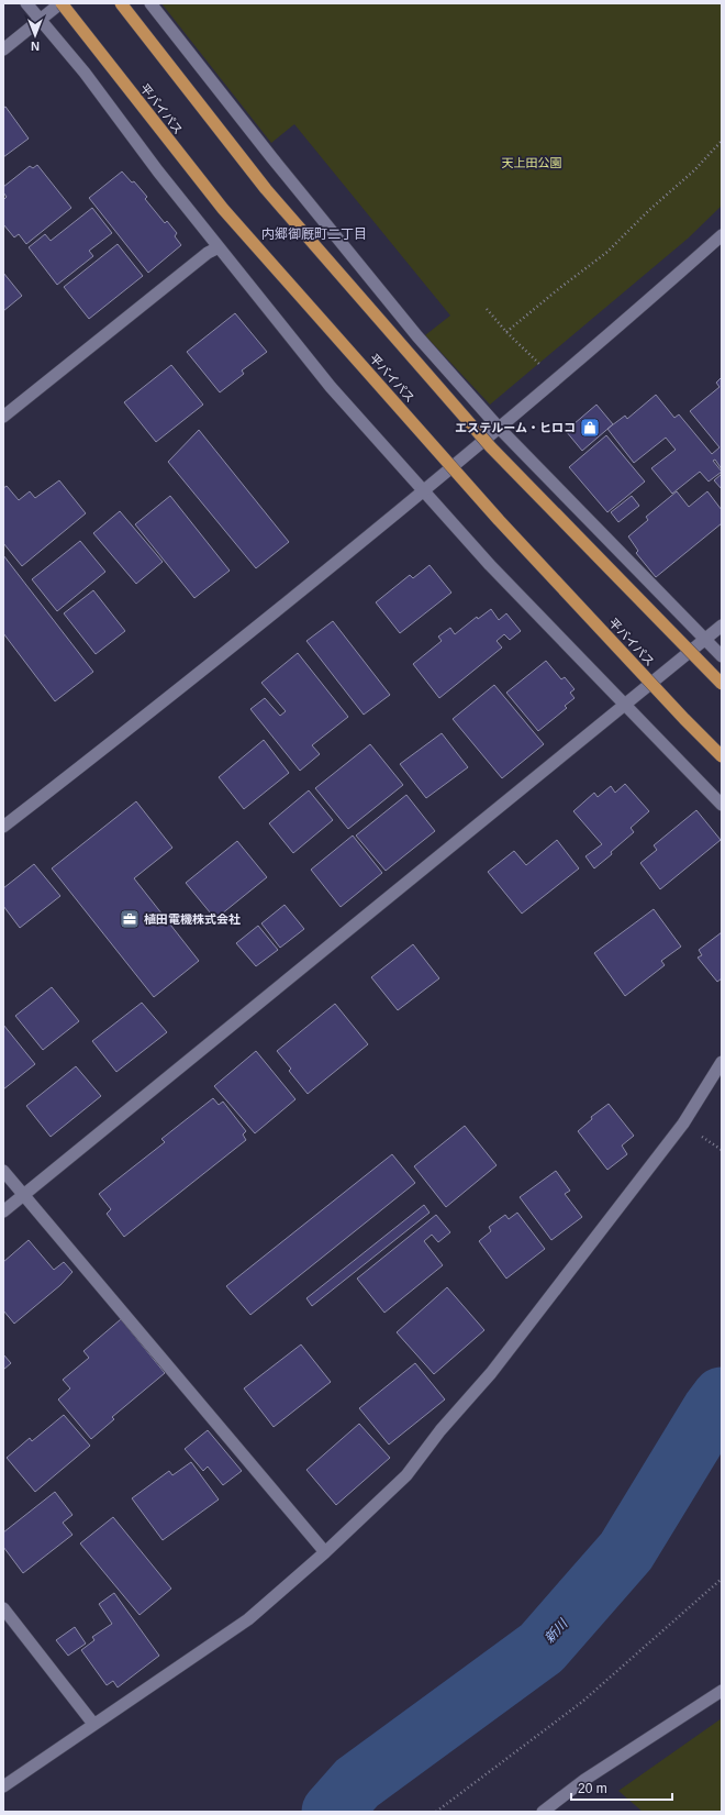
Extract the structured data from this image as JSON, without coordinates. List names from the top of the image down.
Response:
{
  "streets": {
    "highway": ["平バイパス"]
  },
  "districts": ["内郷御厩町二丁目"],
  "water": ["新川"],
  "parks": ["天上田公園"],
  "places": {
    "shop": ["エステルーム・ヒロコ"],
    "office": ["植田電機株式会社"]
  },
  "scale_bar": "20 m",
  "north": "bottom"
}
